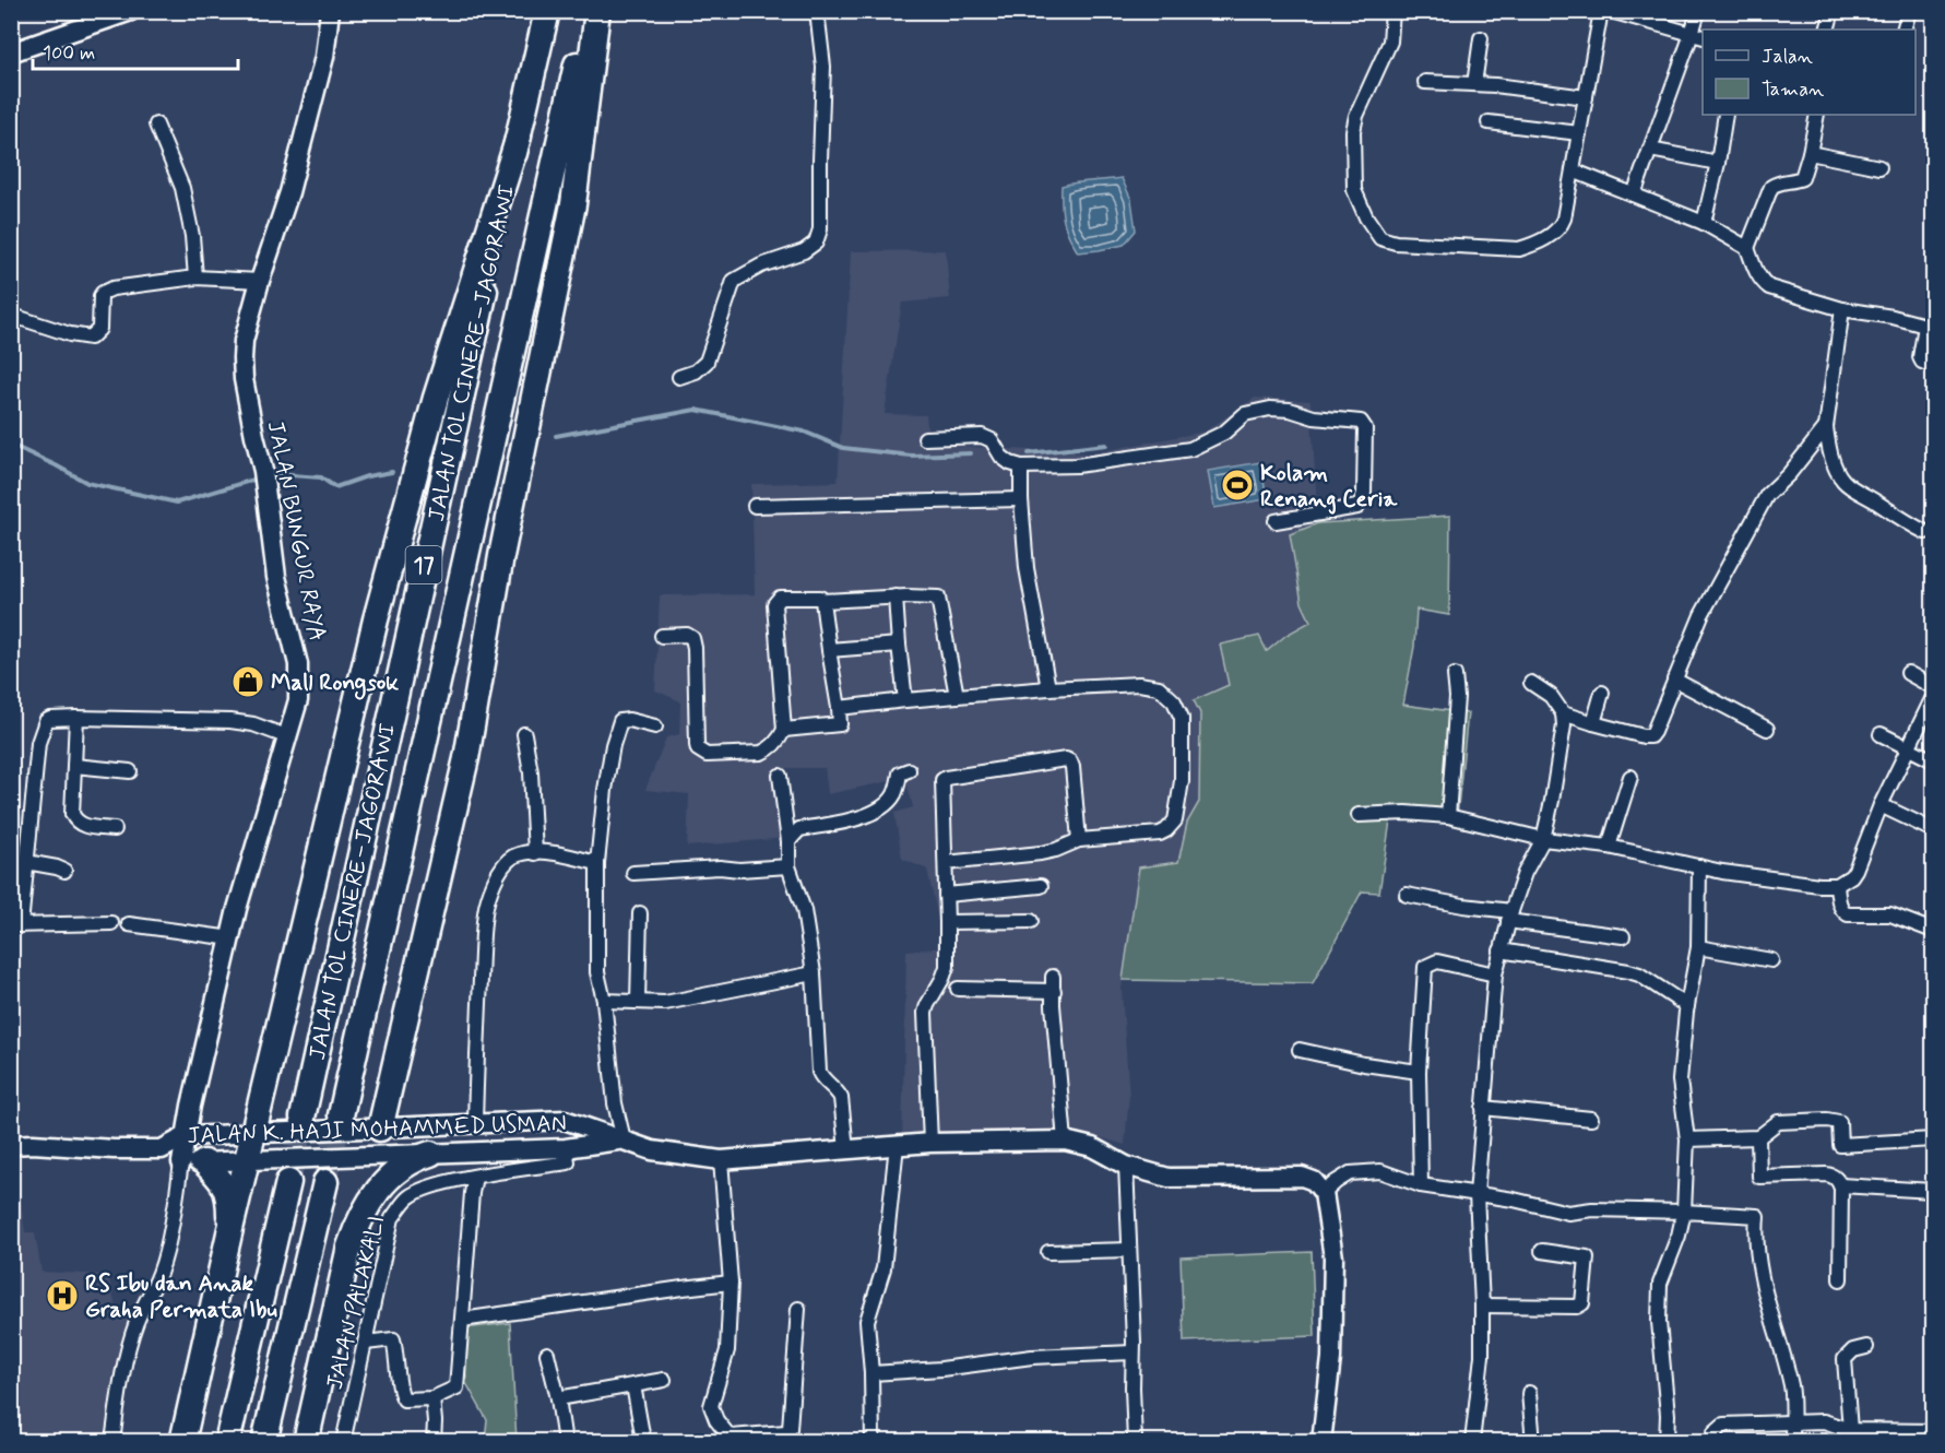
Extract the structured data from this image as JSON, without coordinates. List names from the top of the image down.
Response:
{
  "streets": {
    "highway": ["JALAN TOL CINERE–JAGORAWI", "17"],
    "street": ["JALAN BUNGUR RAYA", "JALAN K. HAJI MOHAMMED USMAN", "JALAN PALAKALI"]
  },
  "crossings": [
    ["JALAN BUNGUR RAYA", "JALAN K. HAJI MOHAMMED USMAN"],
    ["JALAN K. HAJI MOHAMMED USMAN", "JALAN PALAKALI"]
  ],
  "places": {
    "sports": ["Kolam Renang Ceria"],
    "shop": ["Mall Rongsok"],
    "hospital": ["RS Ibu dan Anak Graha Permata Ibu"]
  },
  "legend": ["Jalan", "Taman"],
  "scale_bar": "100 m"
}
